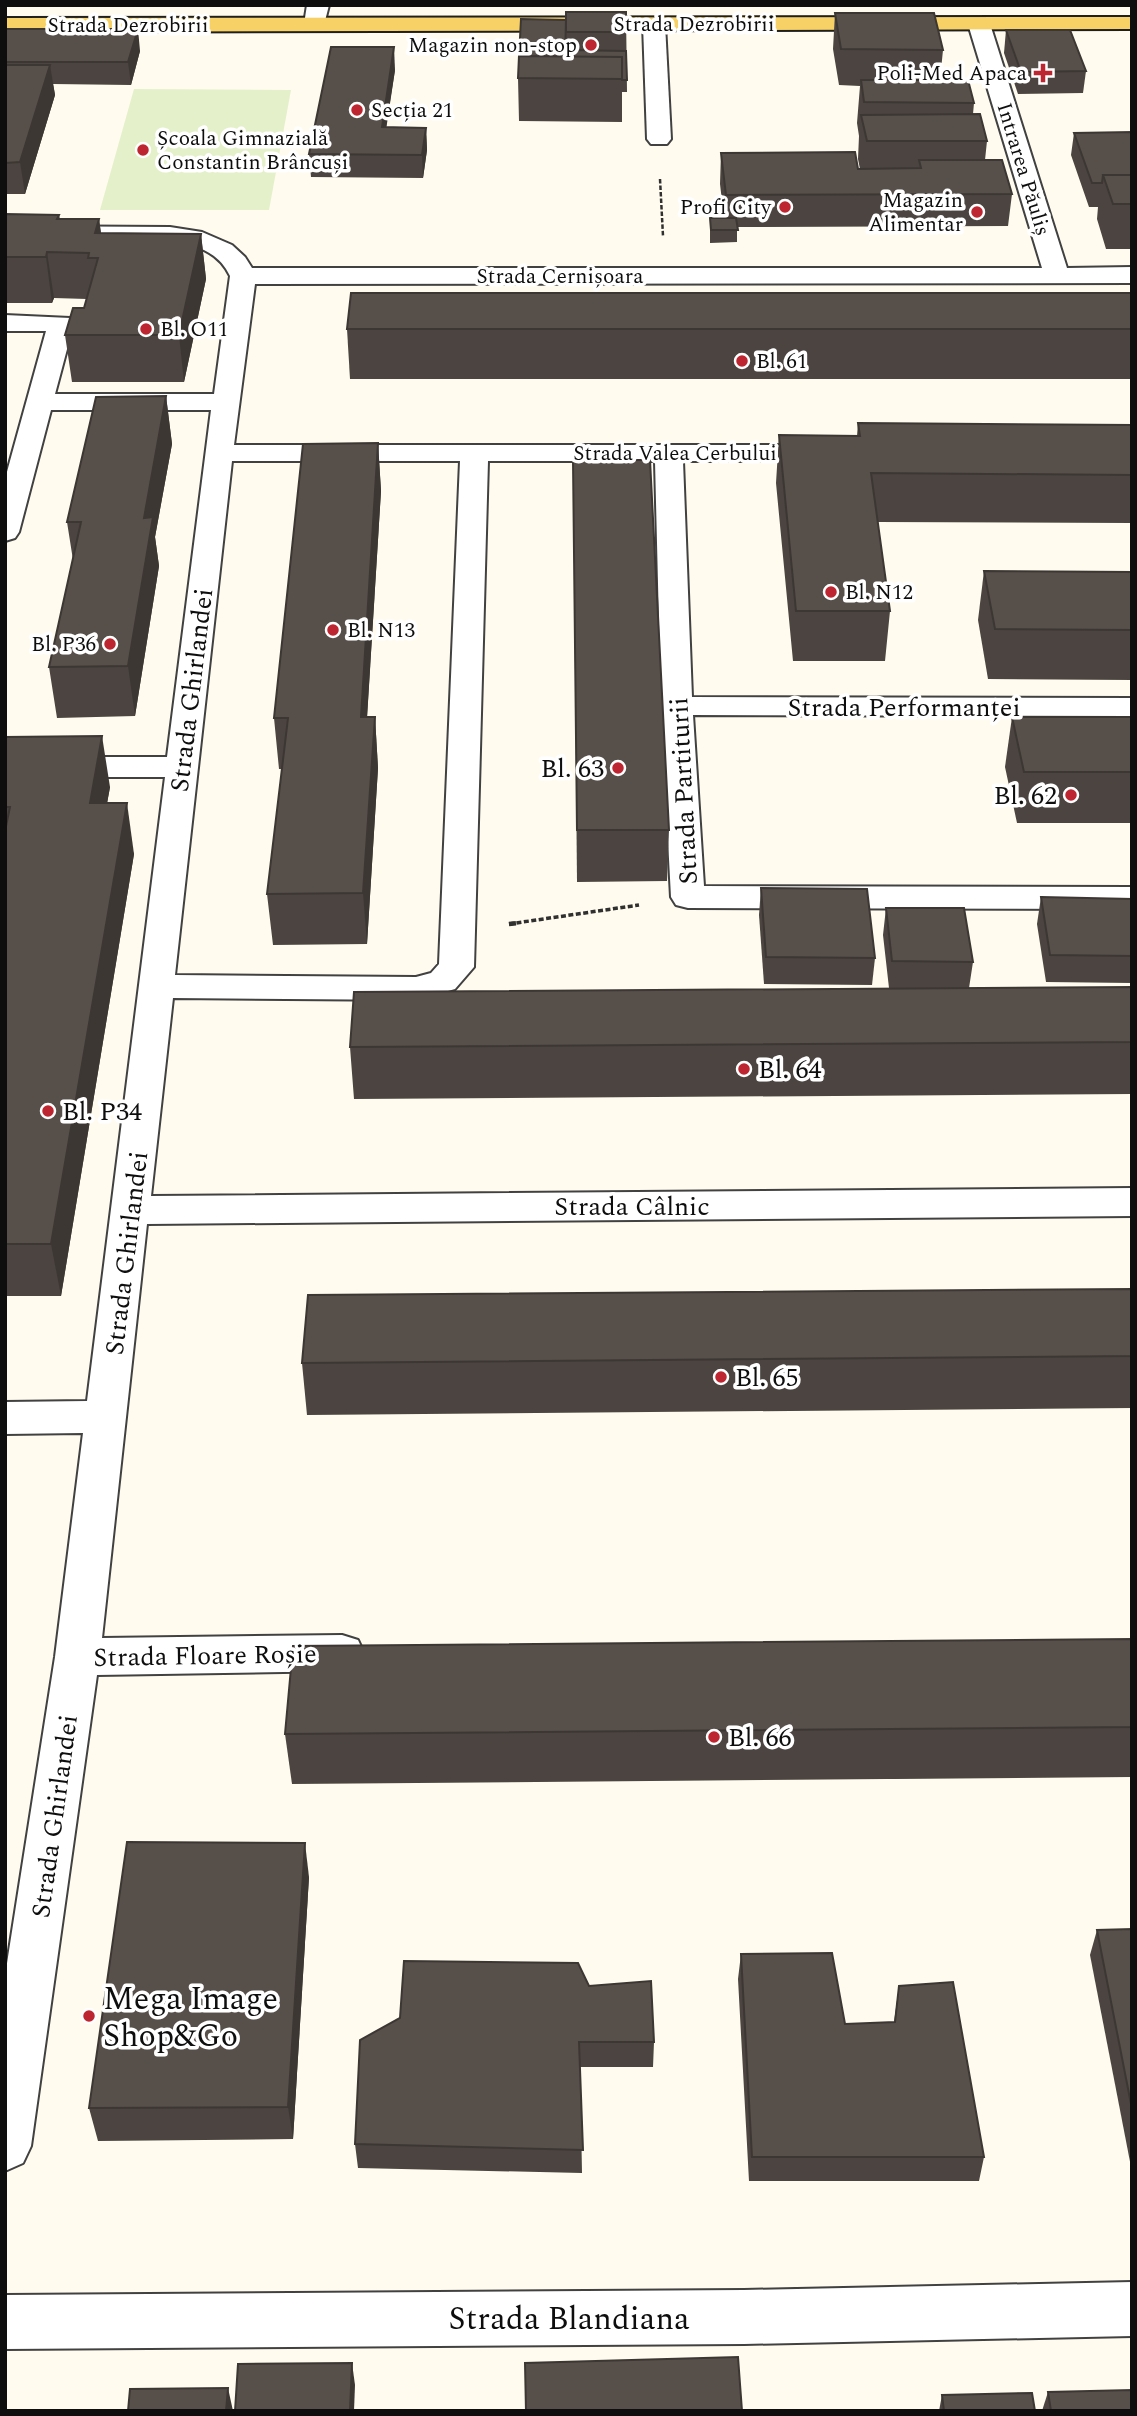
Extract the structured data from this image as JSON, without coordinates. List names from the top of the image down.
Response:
{
  "streets": {
    "main road": ["Strada Dezrobirii"],
    "street": [
      "Intrarea Păuliș",
      "Strada Cernișoara",
      "Strada Valea Cerbului",
      "Strada Ghirlandei",
      "Strada Performanței",
      "Strada Partiturii",
      "Strada Câlnic",
      "Strada Floare Roșie",
      "Strada Blandiana"
    ]
  },
  "crossings": [
    ["Strada Dezrobirii", "Intrarea Păuliș"],
    ["Intrarea Păuliș", "Strada Cernișoara"],
    ["Strada Cernișoara", "Strada Ghirlandei"],
    ["Strada Valea Cerbului", "Strada Ghirlandei"],
    ["Strada Valea Cerbului", "Strada Partiturii"],
    ["Strada Ghirlandei", "Strada Câlnic"],
    ["Strada Ghirlandei", "Strada Floare Roșie"],
    ["Strada Performanței", "Strada Partiturii"]
  ],
  "places": {
    "other": [
      "Magazin non-stop",
      "Secția 21",
      "Școala Gimnazială Constantin Brâncuși",
      "Profi City",
      "Magazin Alimentar",
      "Bl. O11",
      "Bl. 61",
      "Bl. N12",
      "Bl. N13",
      "Bl. P36",
      "Bl. 63",
      "Bl. 62",
      "Bl. 64",
      "Bl. P34",
      "Bl. 65",
      "Bl. 66",
      "Mega Image Shop&Go"
    ],
    "health": ["Poli-Med Apaca"]
  }
}
